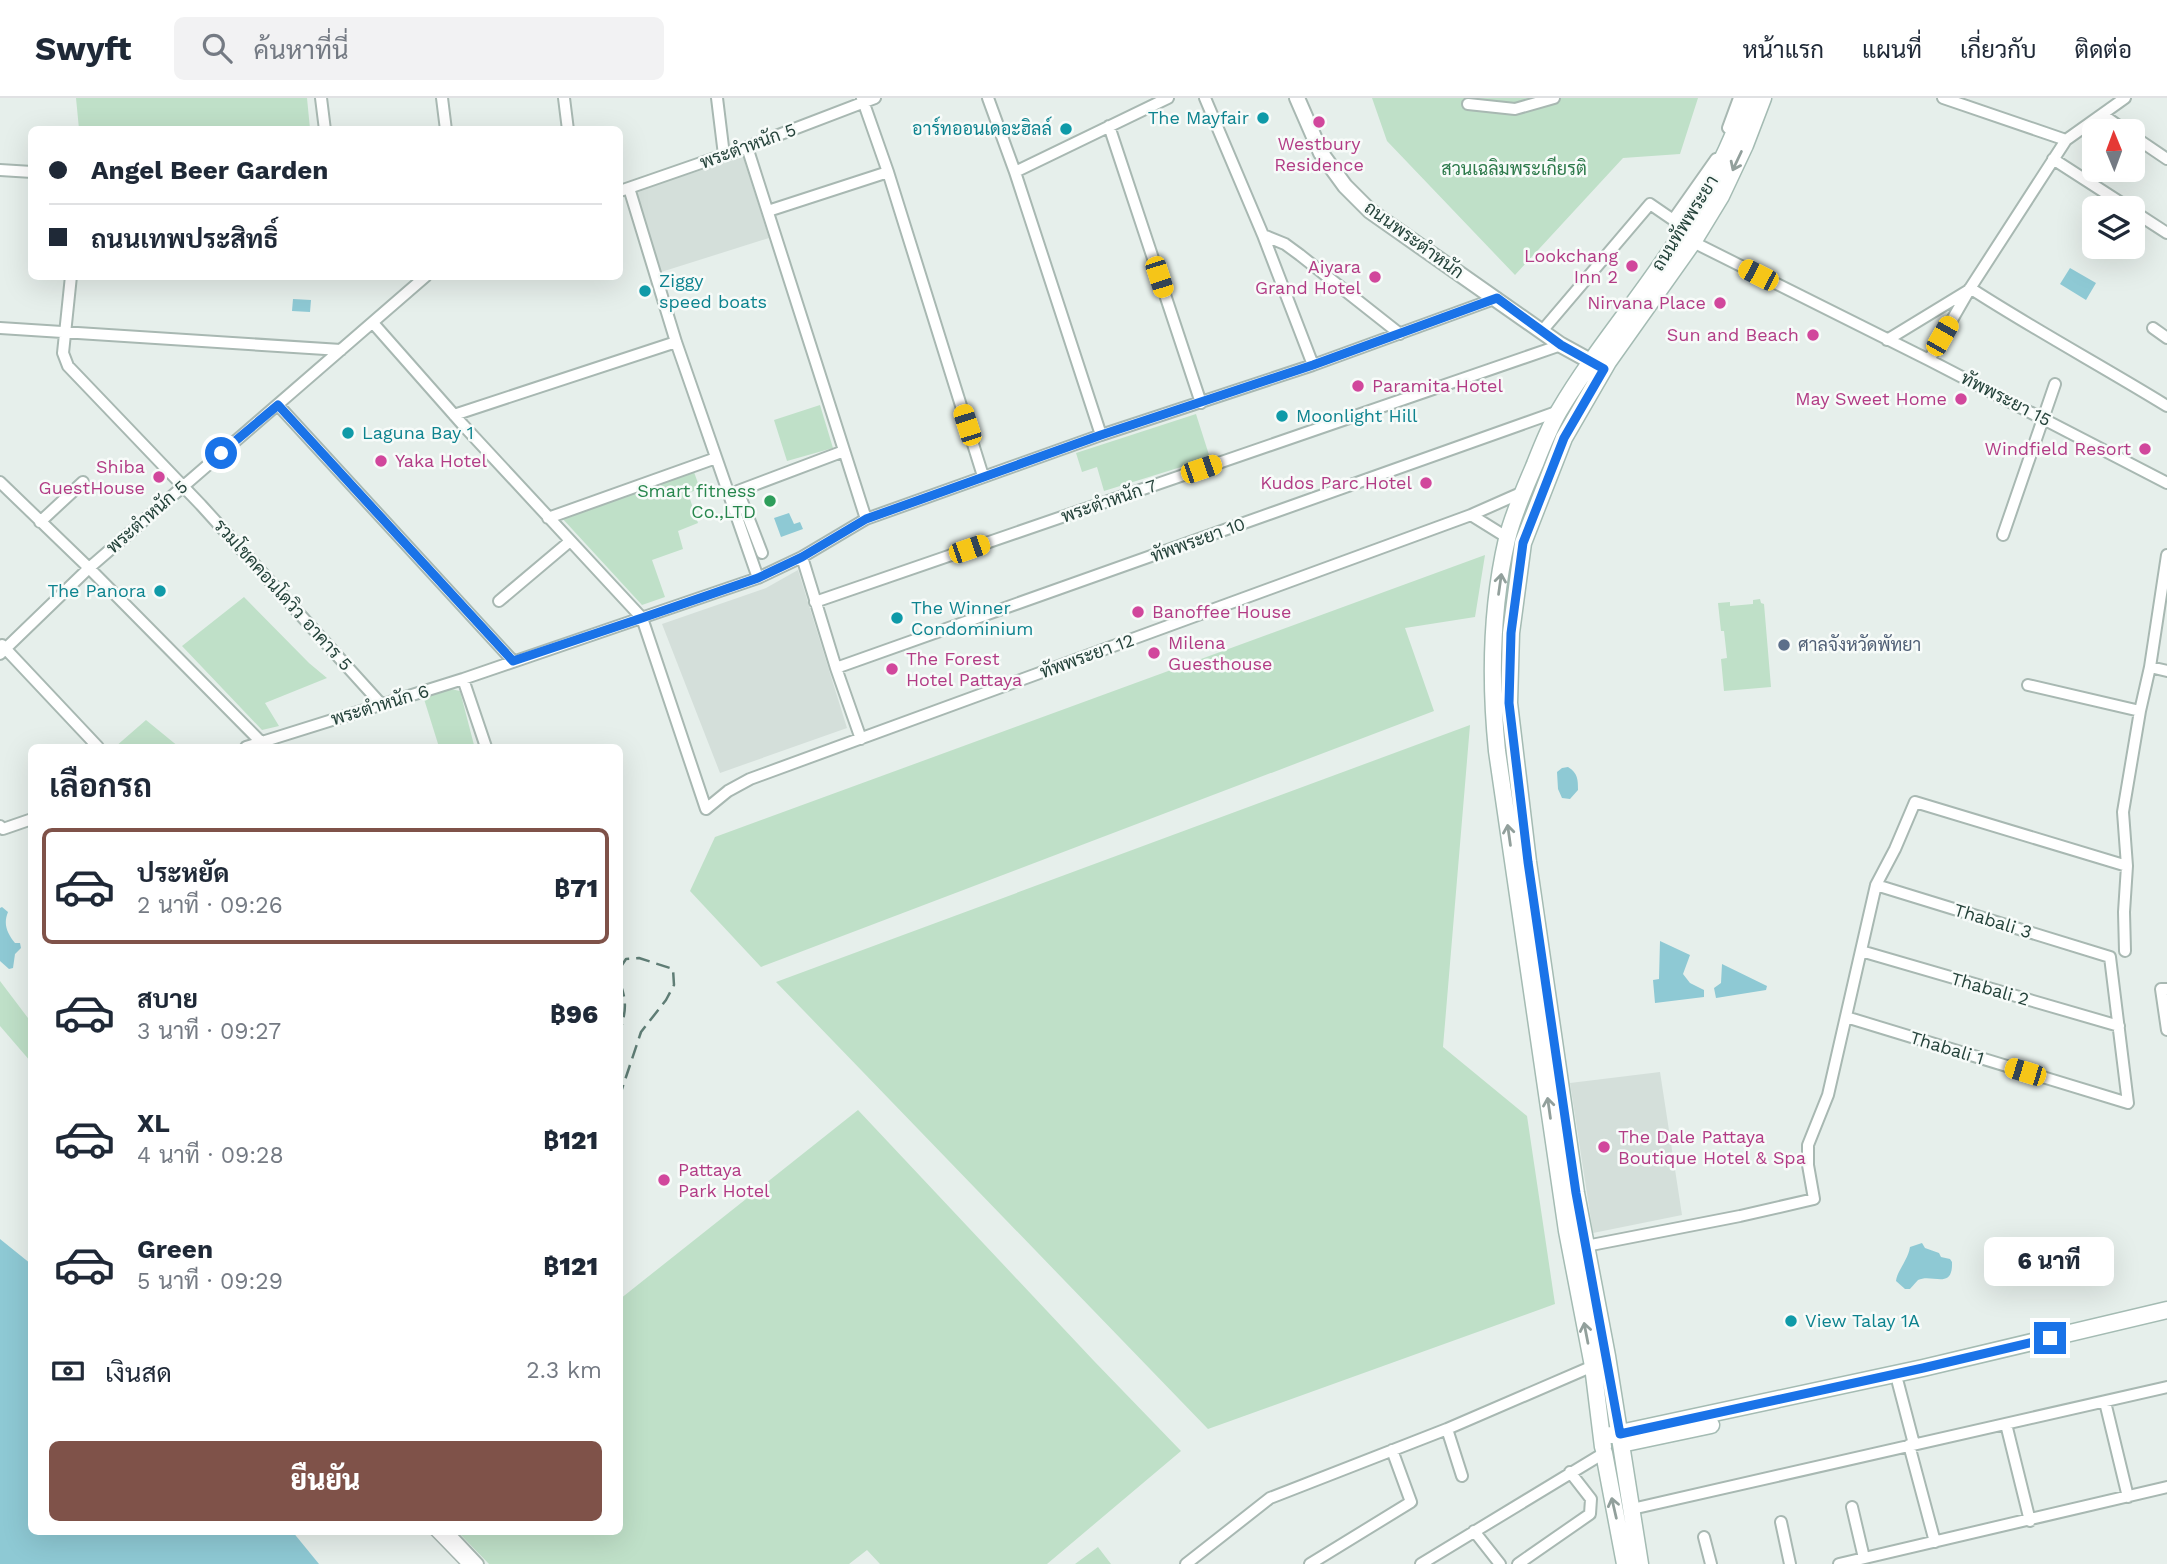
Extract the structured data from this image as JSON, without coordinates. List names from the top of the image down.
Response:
{
  "streets": {
    "main road": ["ถนนทัพพระยา"],
    "street": [
      "พระตำหนัก 5",
      "ถนนพระตำหนัก",
      "ทัพพระยา 15",
      "พระตำหนัก 7",
      "ทัพพระยา 10",
      "รวมโชคคอนโดวิว อาคาร 5",
      "ทัพพระยา 12",
      "พระตำหนัก 6",
      "Thabali 3",
      "Thabali 2",
      "Thabali 1"
    ]
  },
  "crossings": [
    ["พระตำหนัก 5", "รวมโชคคอนโดวิว อาคาร 5"],
    ["ถนนทัพพระยา", "ถนนพระตำหนัก"],
    ["ถนนทัพพระยา", "ทัพพระยา 15"],
    ["ถนนทัพพระยา", "ทัพพระยา 10"],
    ["ถนนทัพพระยา", "ทัพพระยา 12"],
    ["ถนนพระตำหนัก", "ทัพพระยา 15"],
    ["ถนนพระตำหนัก", "พระตำหนัก 7"],
    ["ถนนพระตำหนัก", "พระตำหนัก 6"],
    ["รวมโชคคอนโดวิว อาคาร 5", "พระตำหนัก 6"],
    ["ทัพพระยา 12", "พระตำหนัก 6"],
    ["Thabali 3", "Thabali 2"],
    ["Thabali 3", "Thabali 1"],
    ["Thabali 2", "Thabali 1"]
  ],
  "parks": ["สวนเฉลิมพระเกียรติ"],
  "places": [
    "The Mayfair",
    "Westbury Residence",
    "อาร์ทออนเดอะฮิลล์",
    "Lookchang Inn 2",
    "Aiyara Grand Hotel",
    "Ziggy speed boats",
    "Nirvana Place",
    "Sun and Beach",
    "Paramita Hotel",
    "May Sweet Home",
    "Moonlight Hill",
    "Laguna Bay 1",
    "Windfield Resort",
    "Yaka Hotel",
    "Shiba GuestHouse",
    "Kudos Parc Hotel",
    "Smart fitness Co.,LTD",
    "The Panora",
    "Banoffee House",
    "The Winner Condominium",
    "ศาลจังหวัดพัทยา",
    "Milena Guesthouse",
    "The Forest Hotel Pattaya",
    "The Dale Pattaya Boutique Hotel & Spa",
    "Pattaya Park Hotel",
    "View Talay 1A"
  ],
  "north": "top",
  "page": {
    "header": "Swyft",
    "search": "ค้นหาที่นี่",
    "nav": [
      "หน้าแรก",
      "แผนที่",
      "เกี่ยวกับ",
      "ติดต่อ"
    ],
    "banner": ["Angel Beer Garden", "ถนนเทพประสิทธิ์"],
    "heading": "เลือกรถ",
    "list": [
      {
        "name": "ประหยัด",
        "note": "2 นาที · 09:26",
        "value": "฿71"
      },
      {
        "name": "สบาย",
        "note": "3 นาที · 09:27",
        "value": "฿96"
      },
      {
        "name": "XL",
        "note": "4 นาที · 09:28",
        "value": "฿121"
      },
      {
        "name": "Green",
        "note": "5 นาที · 09:29",
        "value": "฿121"
      }
    ],
    "bubble": "6 นาที",
    "pay": ["เงินสด", "2.3 km"],
    "buttons": "ยืนยัน"
  }
}
